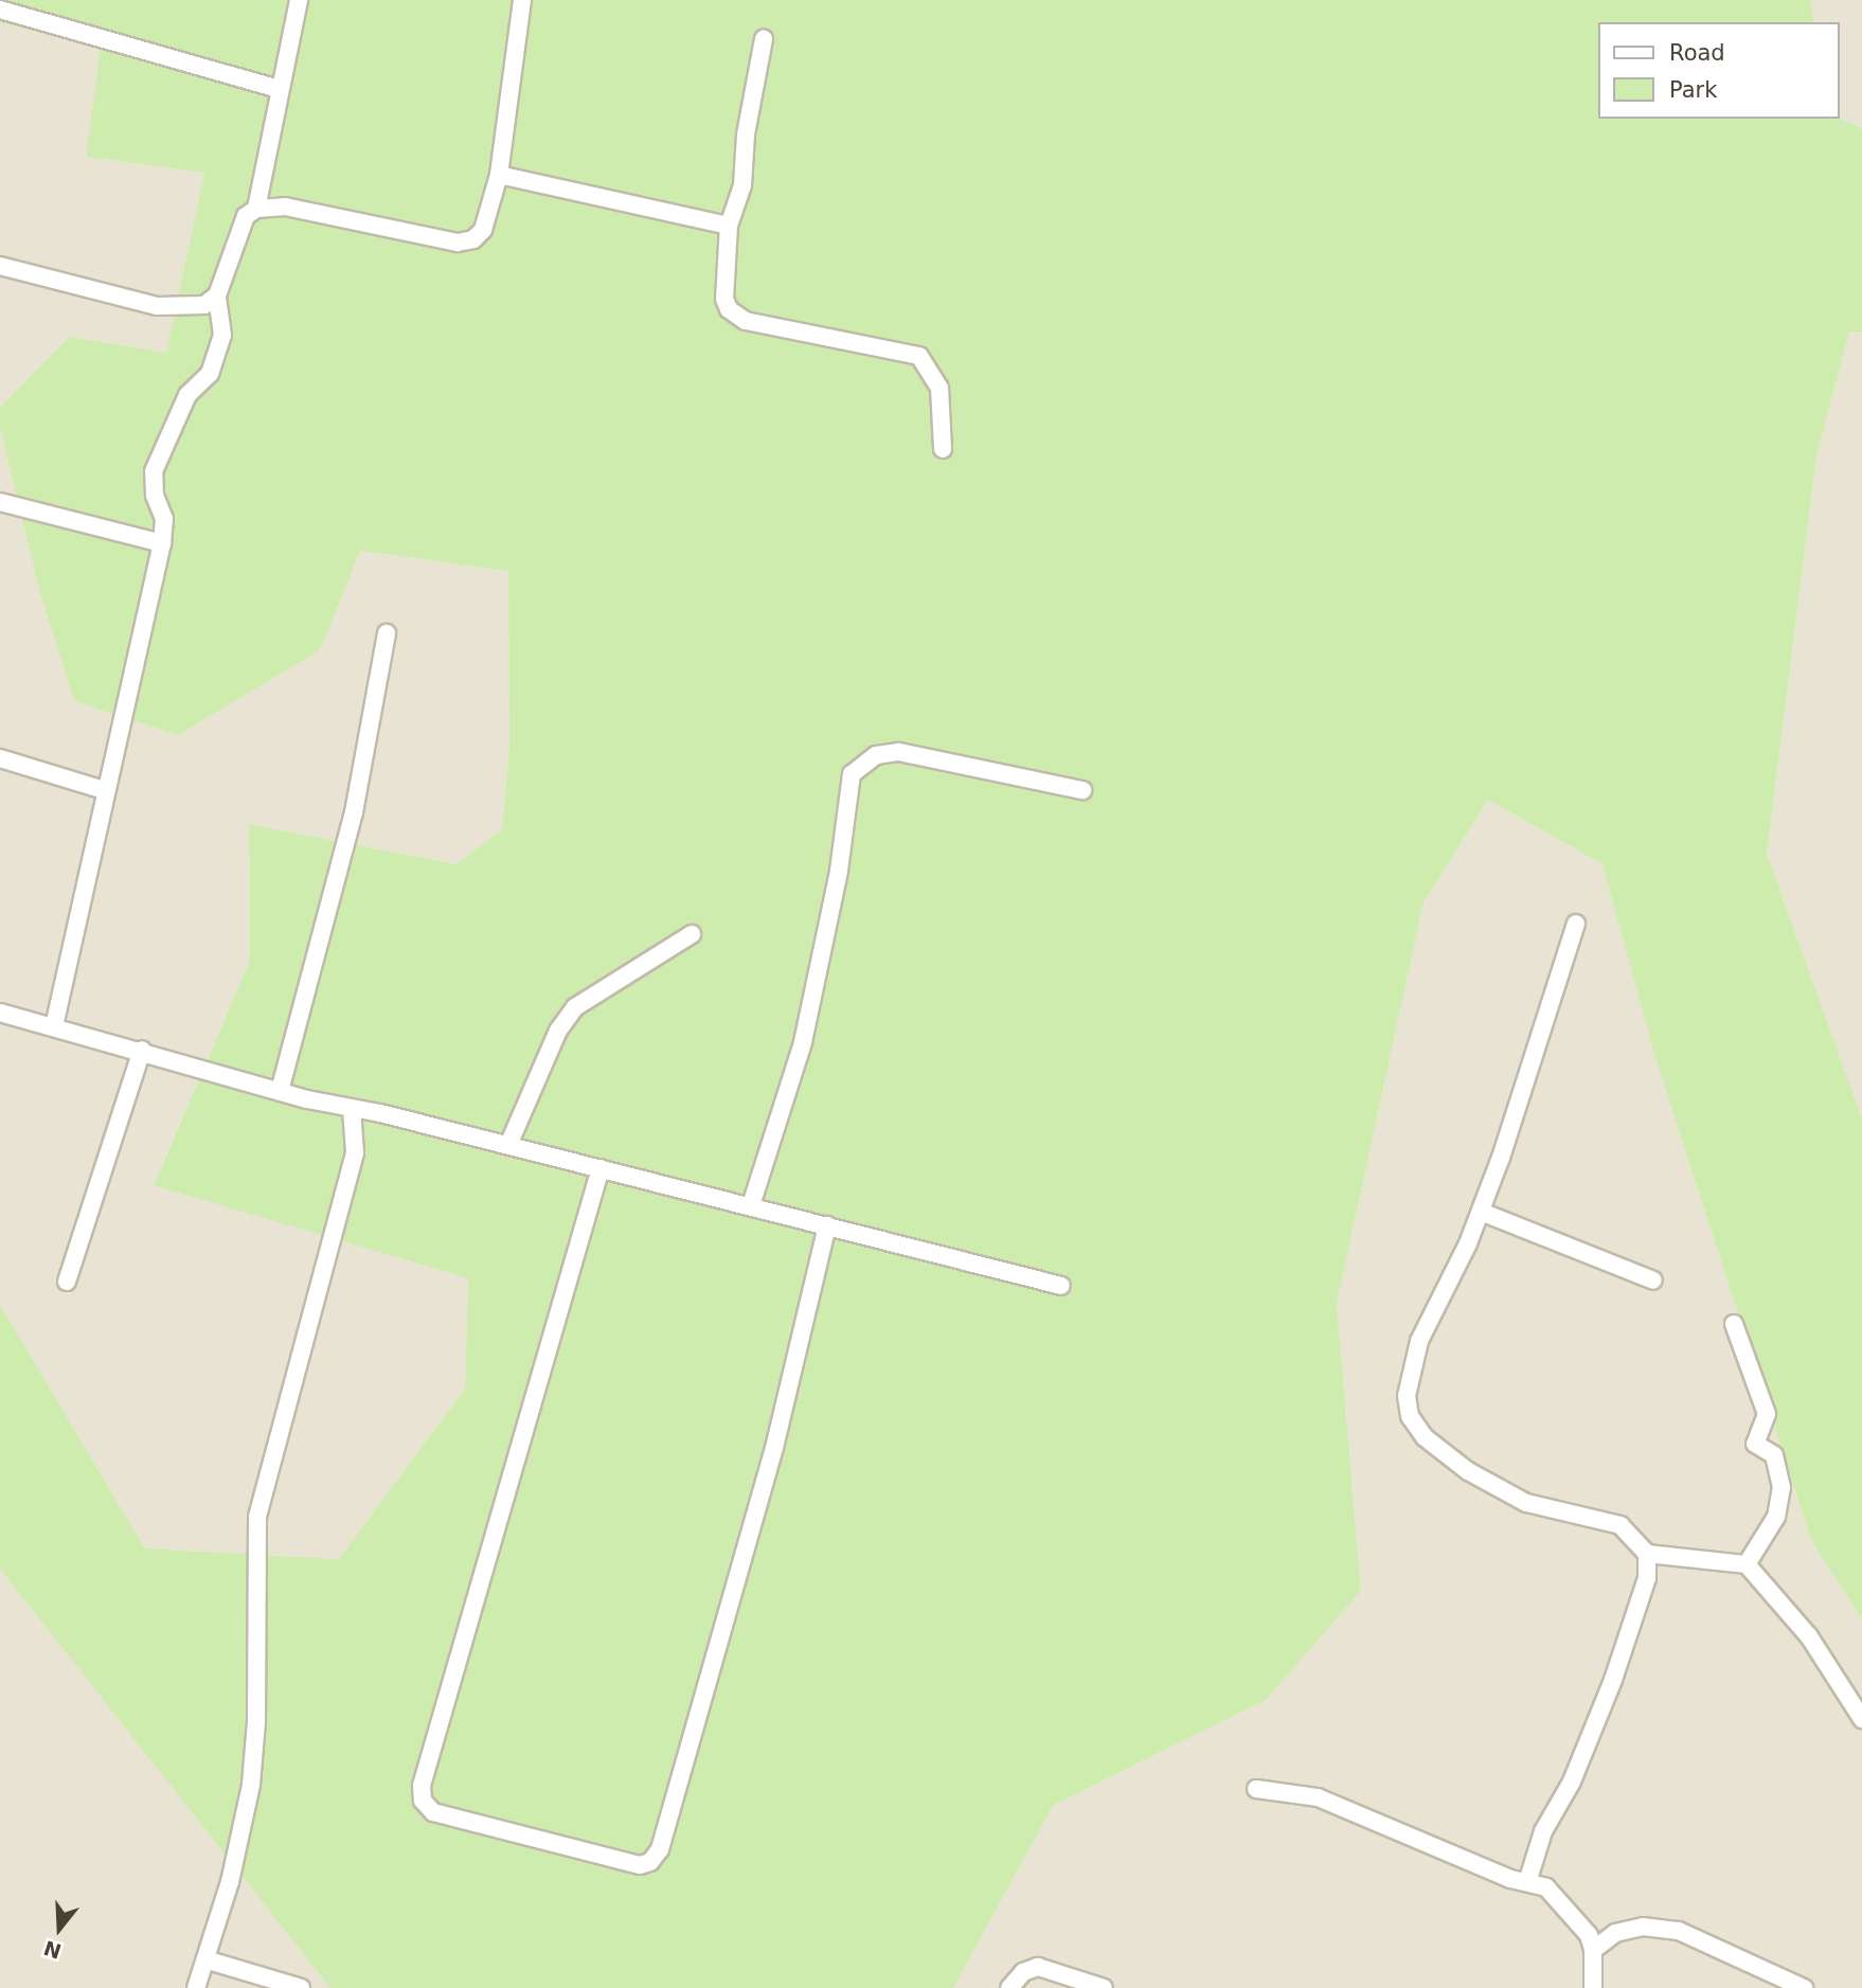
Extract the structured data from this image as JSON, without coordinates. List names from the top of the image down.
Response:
{
  "legend": ["Road", "Park"],
  "north": "bottom"
}
